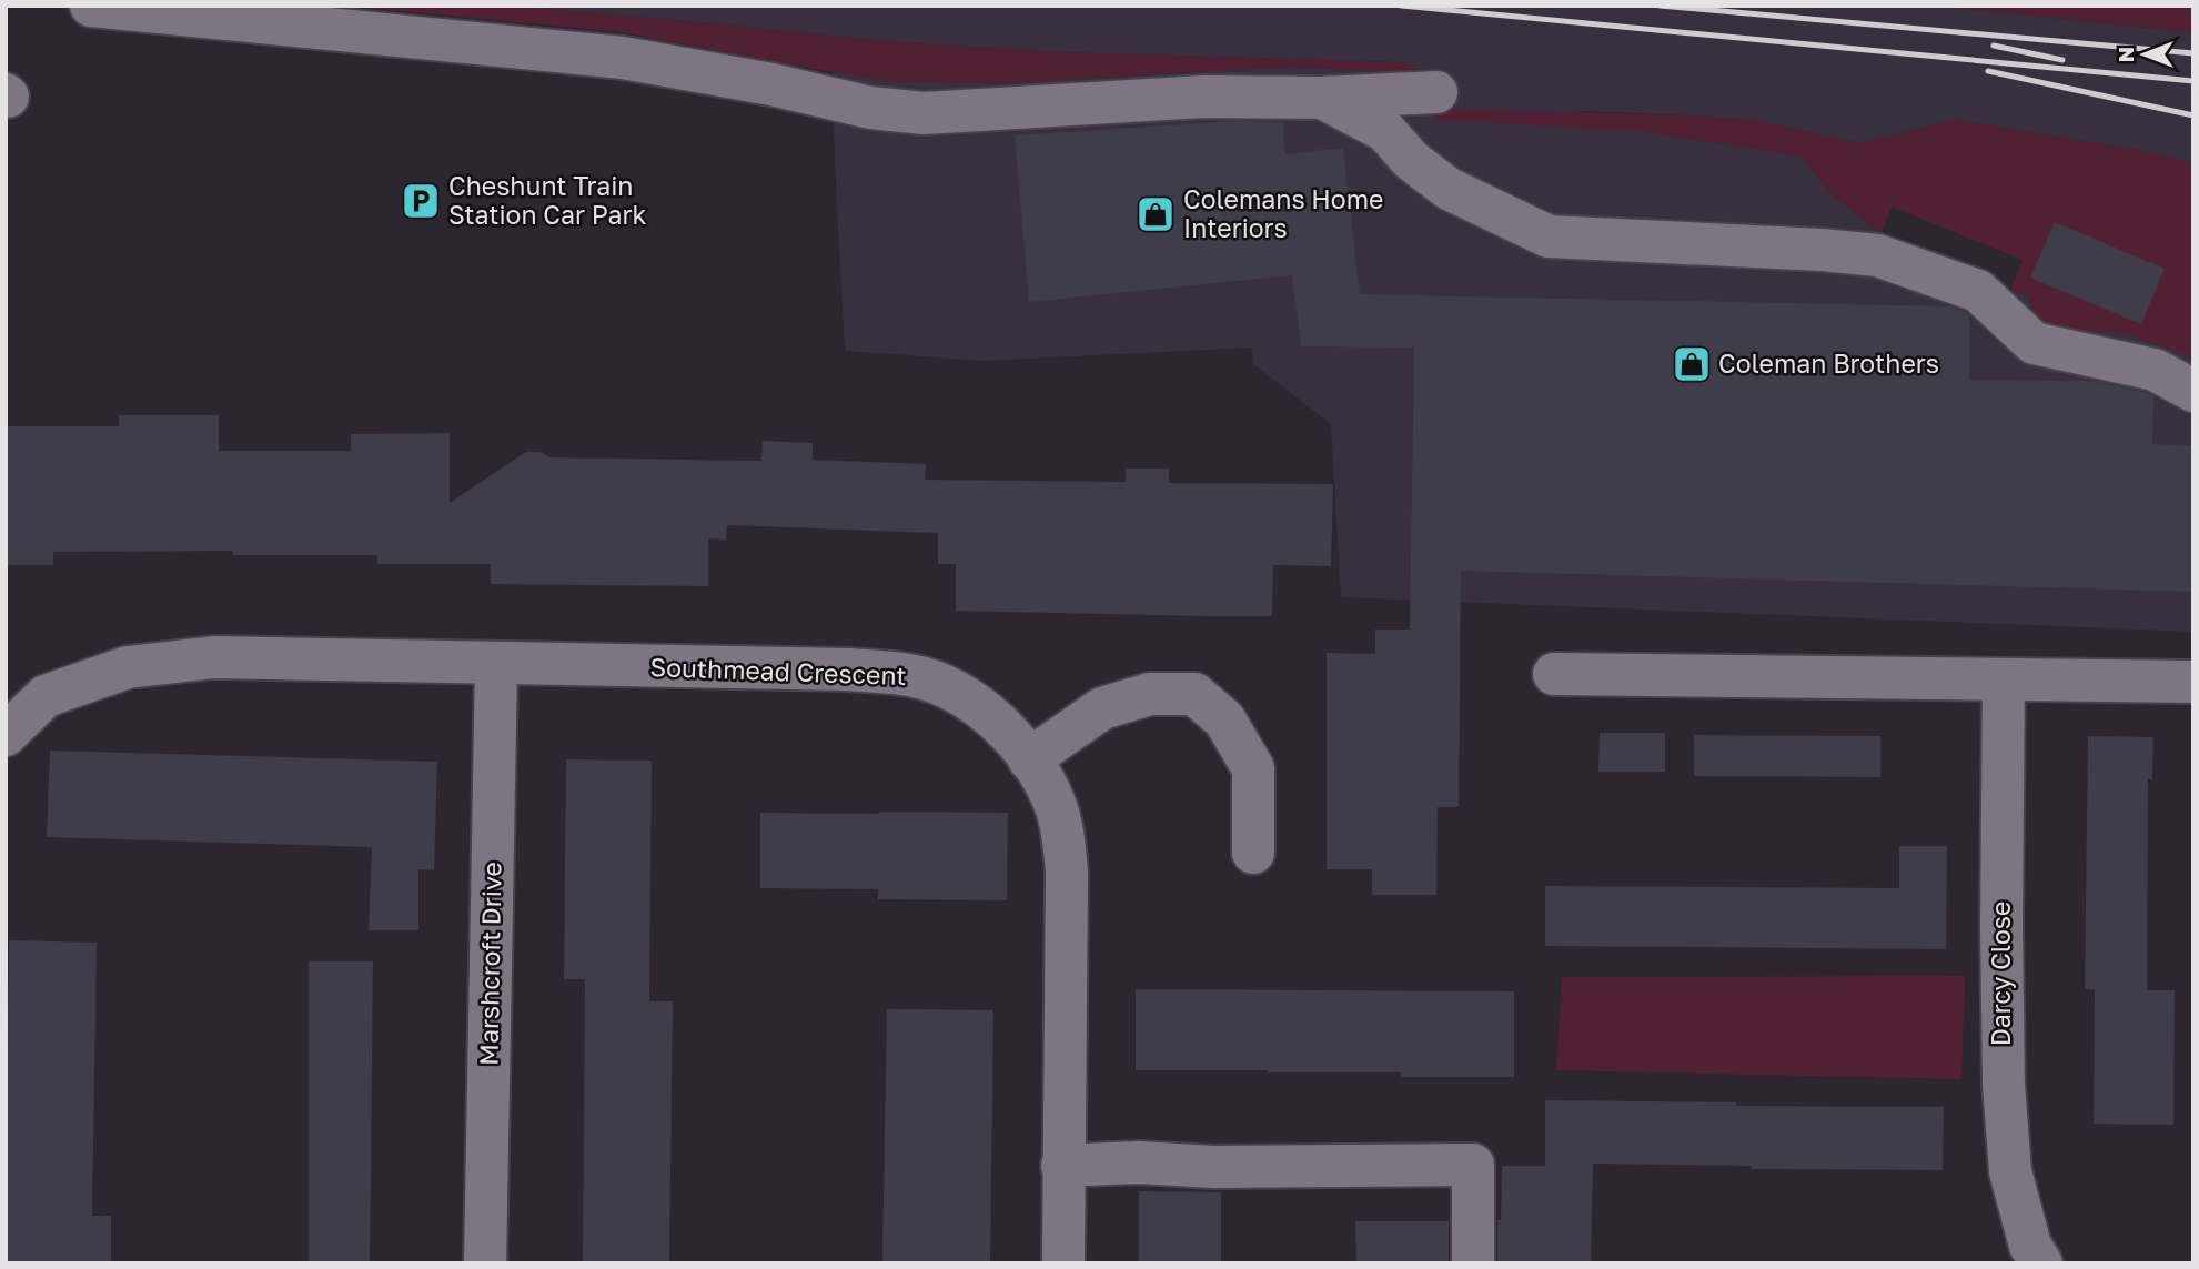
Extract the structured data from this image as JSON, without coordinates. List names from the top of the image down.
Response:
{
  "streets": {
    "street": ["Southmead Crescent", "Marshcroft Drive", "Darcy Close"]
  },
  "crossings": [
    ["Southmead Crescent", "Marshcroft Drive"]
  ],
  "places": {
    "parking": ["Cheshunt Train Station Car Park"],
    "shop": ["Colemans Home Interiors", "Coleman Brothers"]
  },
  "north": "left"
}
